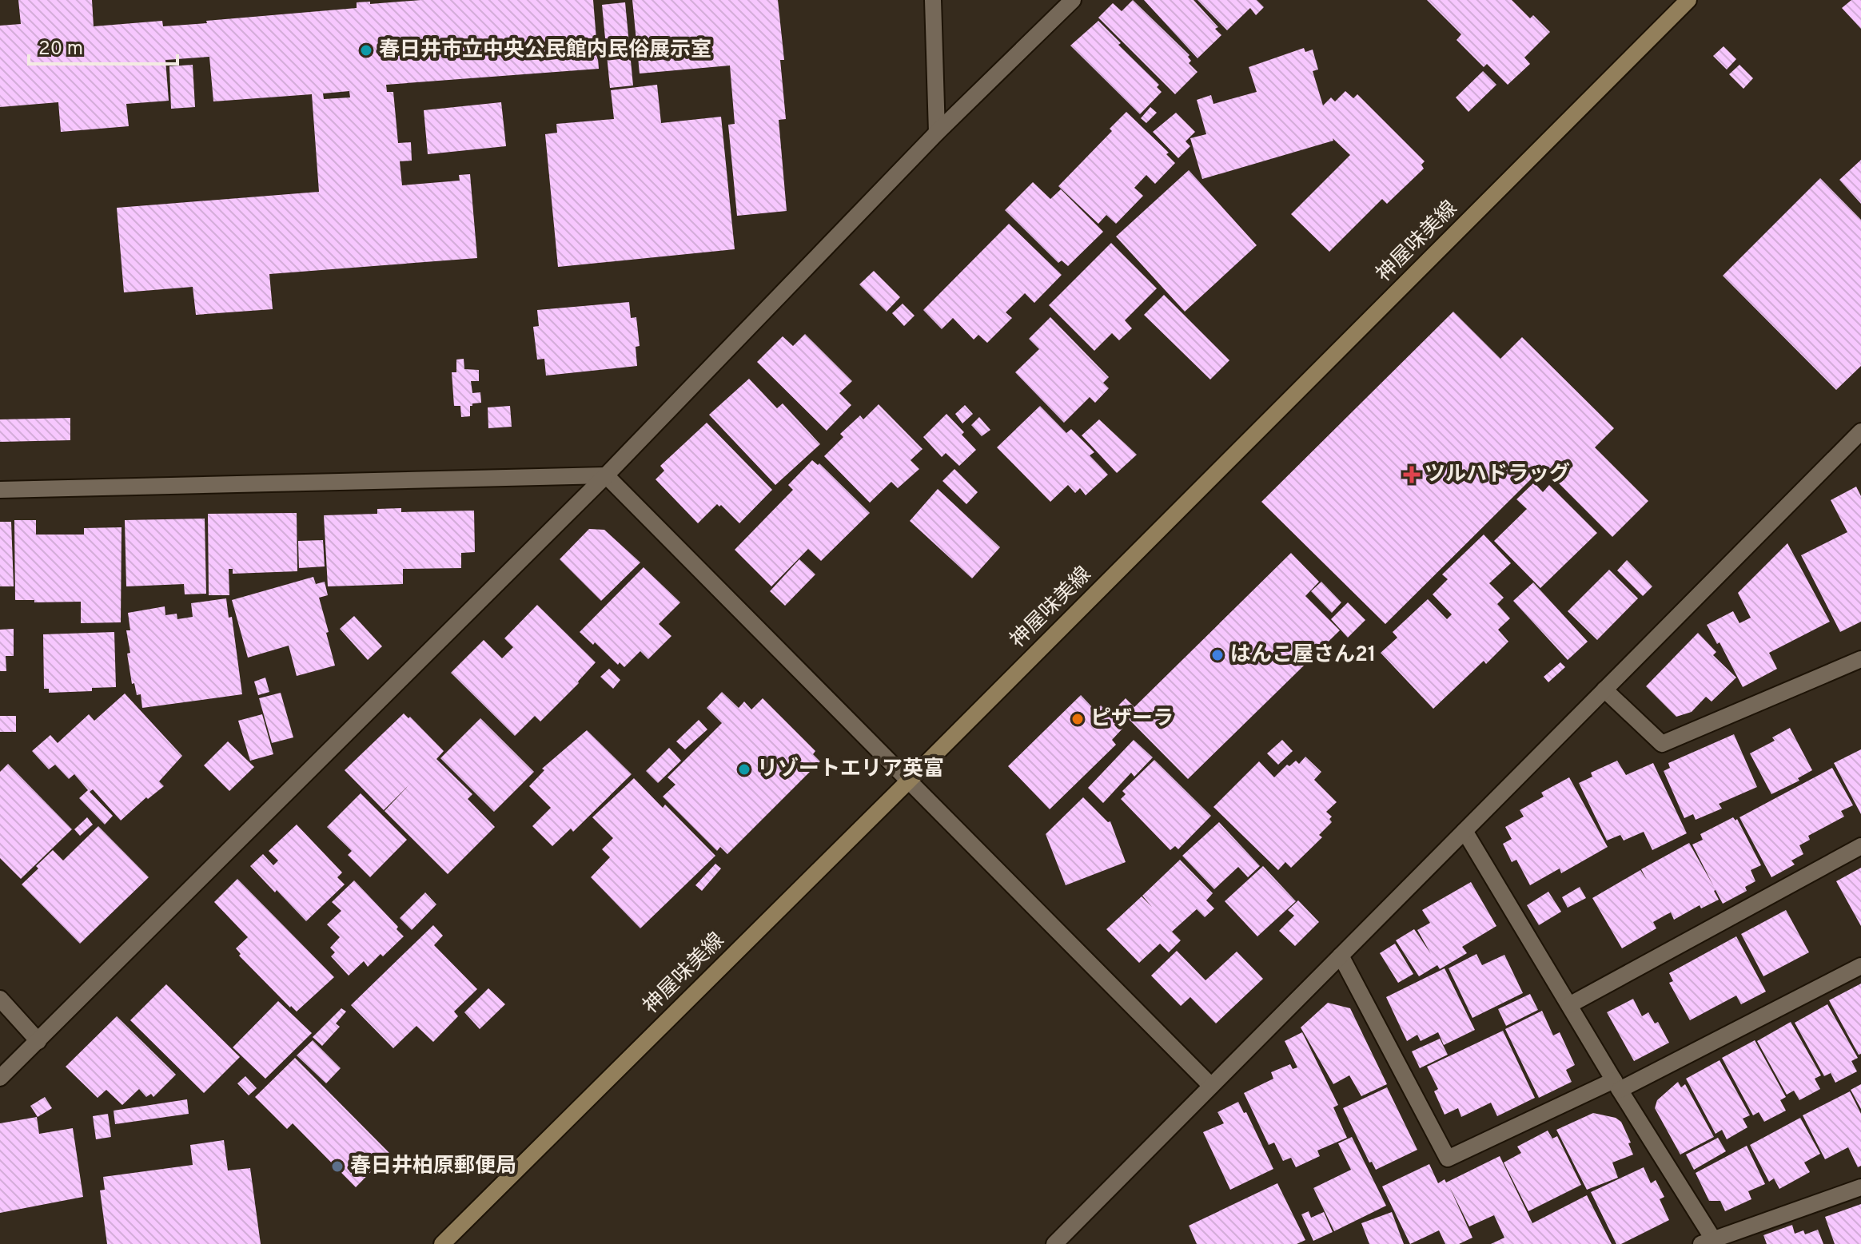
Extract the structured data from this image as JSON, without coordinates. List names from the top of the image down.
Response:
{
  "streets": {
    "main road": ["神屋味美線"]
  },
  "places": {
    "other": [
      "春日井市立中央公民館内民俗展示室",
      "はんこ屋さん21",
      "ピザーラ",
      "リゾートエリア英富",
      "春日井柏原郵便局"
    ],
    "health": ["ツルハドラッグ"]
  },
  "scale_bar": "20 m"
}
